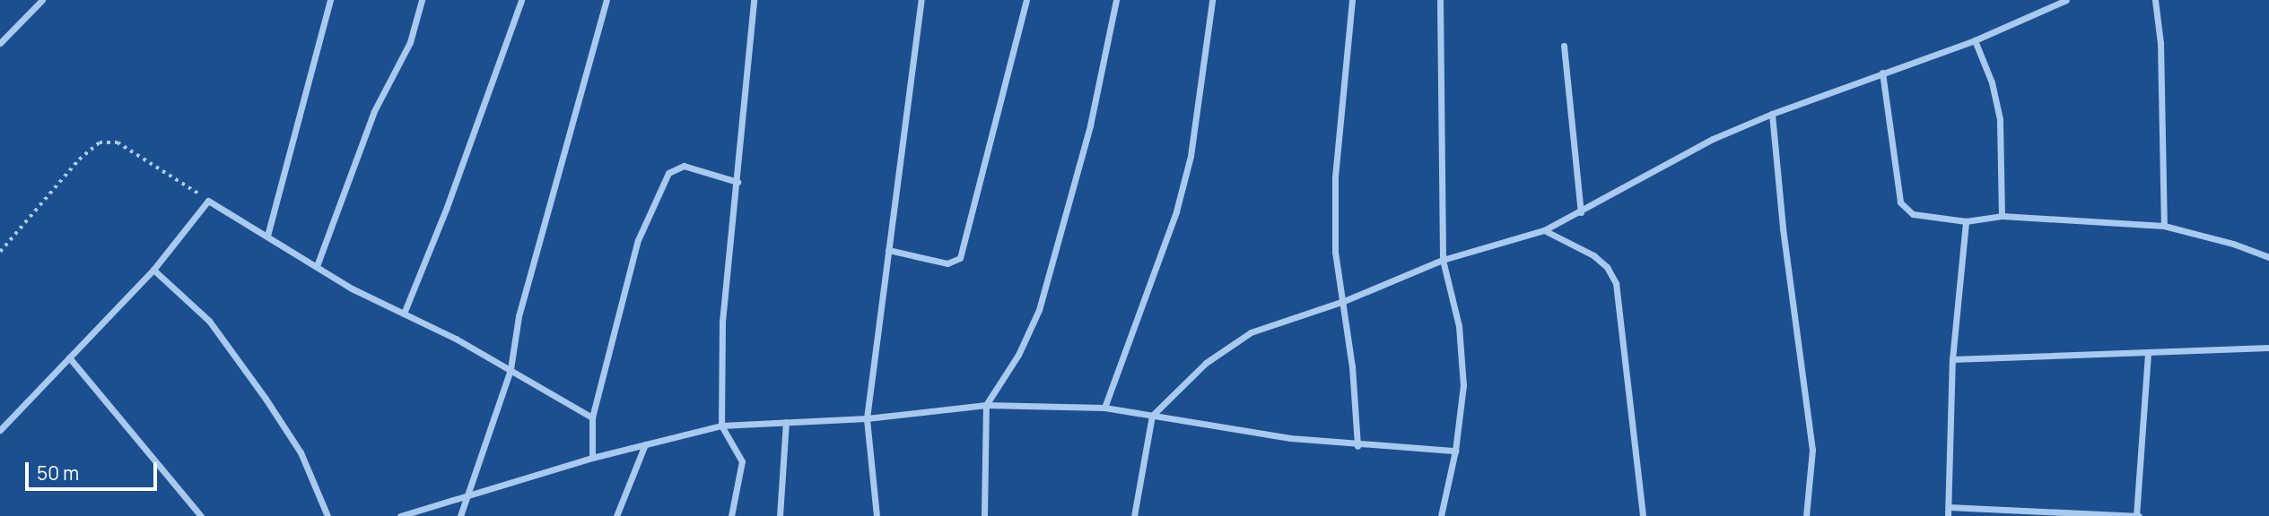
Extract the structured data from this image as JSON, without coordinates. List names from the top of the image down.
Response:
{
  "scale_bar": "50 m"
}
